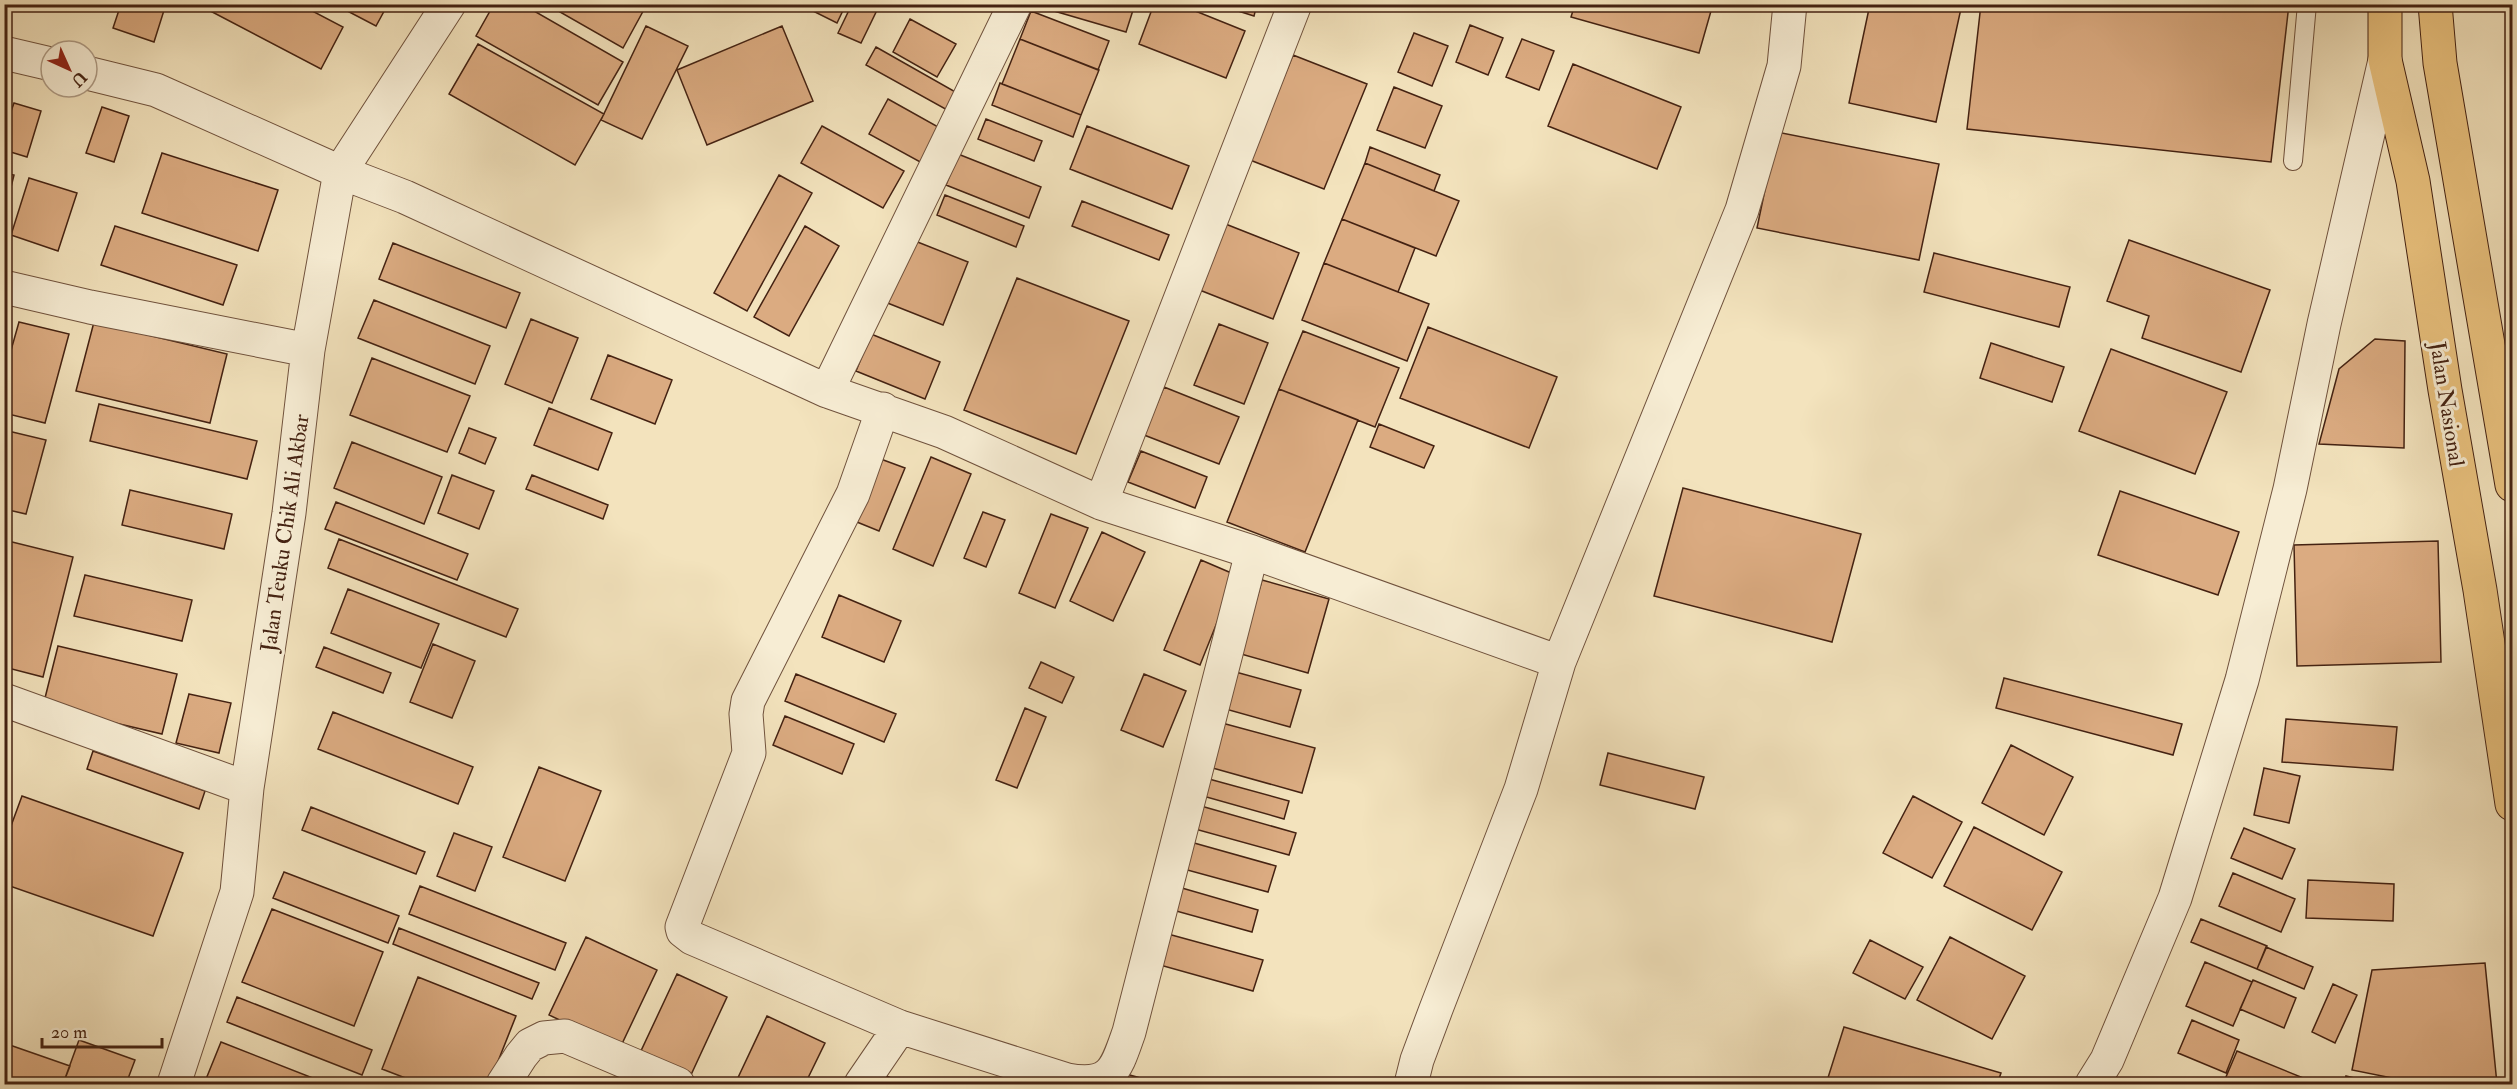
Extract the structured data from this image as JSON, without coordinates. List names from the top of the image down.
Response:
{
  "streets": {
    "highway": ["Jalan Nasional"],
    "street": ["Jalan Teuku Chik Ali Akbar"]
  },
  "scale_bar": "20 m",
  "north": "bottom right"
}
